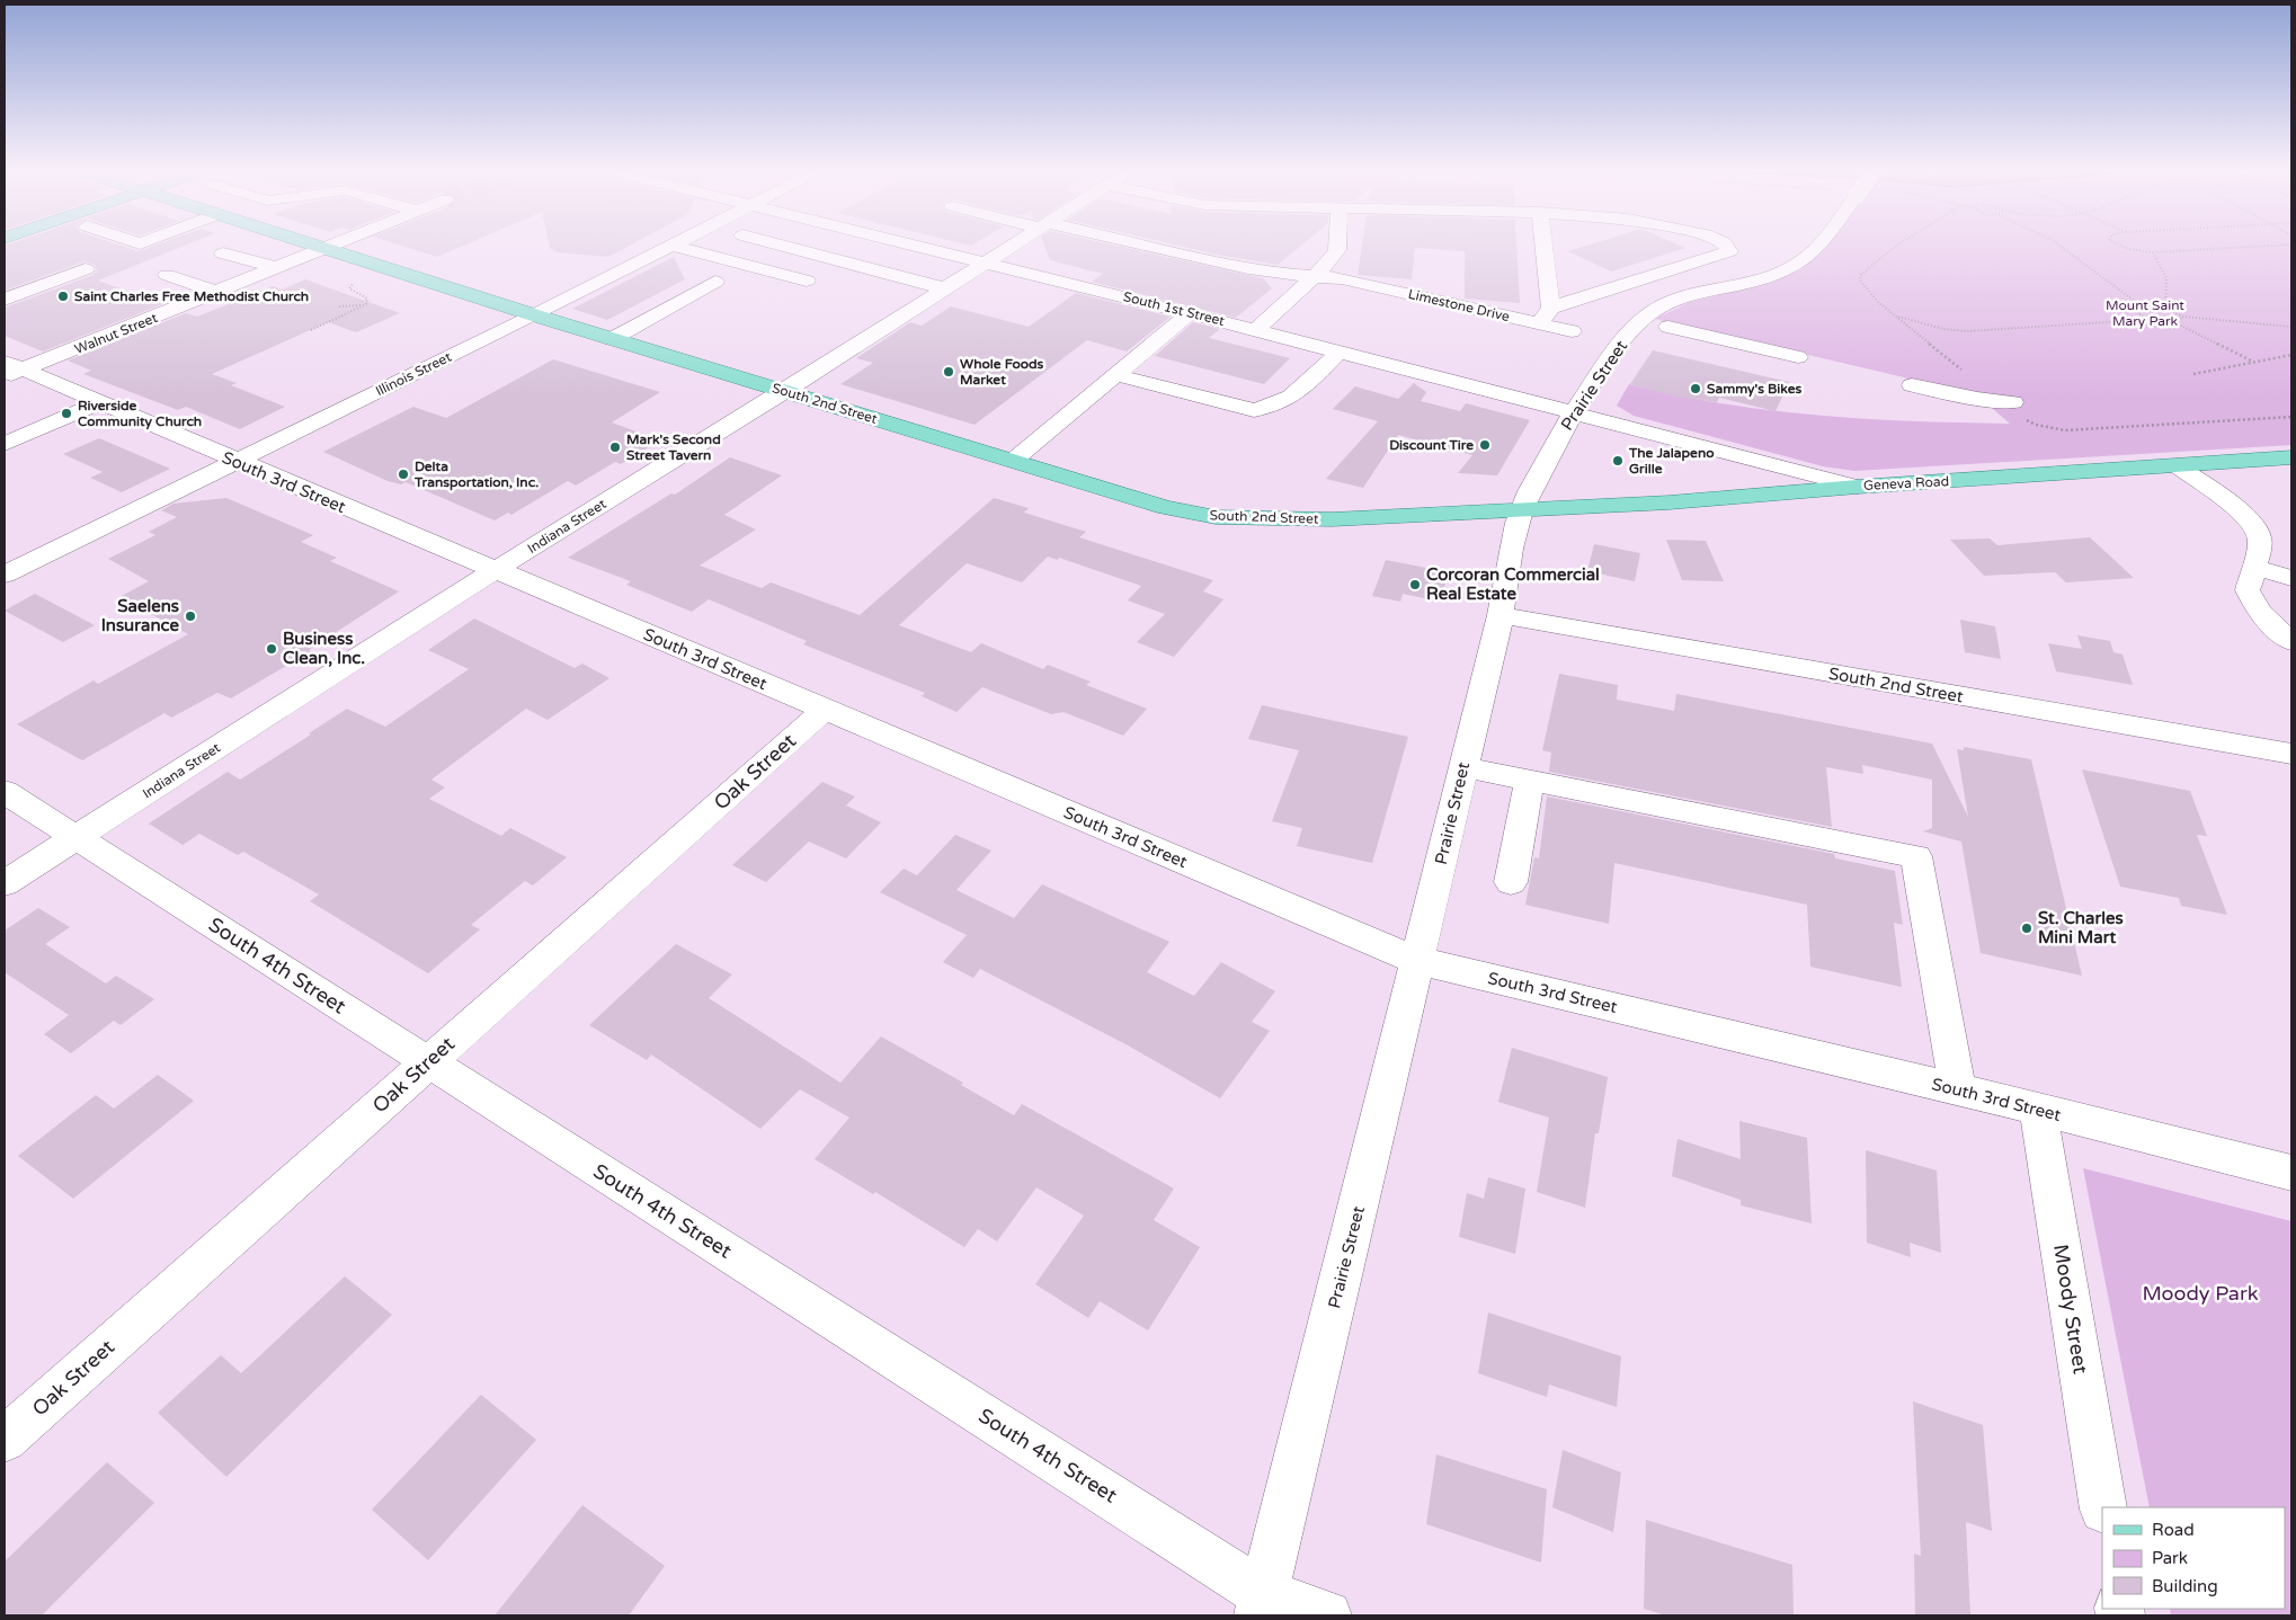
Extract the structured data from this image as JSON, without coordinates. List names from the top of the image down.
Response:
{
  "streets": {
    "main road": ["South 2nd Street", "Geneva Road"],
    "street": [
      "Limestone Drive",
      "South 1st Street",
      "Walnut Street",
      "Illinois Street",
      "Prairie Street",
      "South 3rd Street",
      "Indiana Street",
      "Oak Street",
      "South 4th Street",
      "Moody Street"
    ]
  },
  "crossings": [
    ["South 1st Street", "Prairie Street"],
    ["South 1st Street", "Geneva Road"],
    ["South 1st Street", "Indiana Street"],
    ["Walnut Street", "South 2nd Street"],
    ["Walnut Street", "South 3rd Street"],
    ["Illinois Street", "South 2nd Street"],
    ["Illinois Street", "South 3rd Street"],
    ["Prairie Street", "South 2nd Street"],
    ["Prairie Street", "South 3rd Street"],
    ["Prairie Street", "Geneva Road"],
    ["Prairie Street", "South 4th Street"],
    ["South 2nd Street", "Geneva Road"],
    ["South 2nd Street", "Indiana Street"],
    ["South 3rd Street", "Indiana Street"],
    ["South 3rd Street", "Oak Street"],
    ["South 3rd Street", "Moody Street"],
    ["Indiana Street", "South 4th Street"],
    ["Oak Street", "South 4th Street"]
  ],
  "parks": ["Mount Saint Mary Park", "Moody Park"],
  "places": [
    "Saint Charles Free Methodist Church",
    "Whole Foods Market",
    "Sammy's Bikes",
    "Riverside Community Church",
    "Discount Tire",
    "Mark's Second Street Tavern",
    "The Jalapeno Grille",
    "Delta Transportation, Inc.",
    "Corcoran Commercial Real Estate",
    "Saelens Insurance",
    "Business Clean, Inc.",
    "St. Charles Mini Mart"
  ],
  "legend": ["Road", "Park", "Building"]
}
